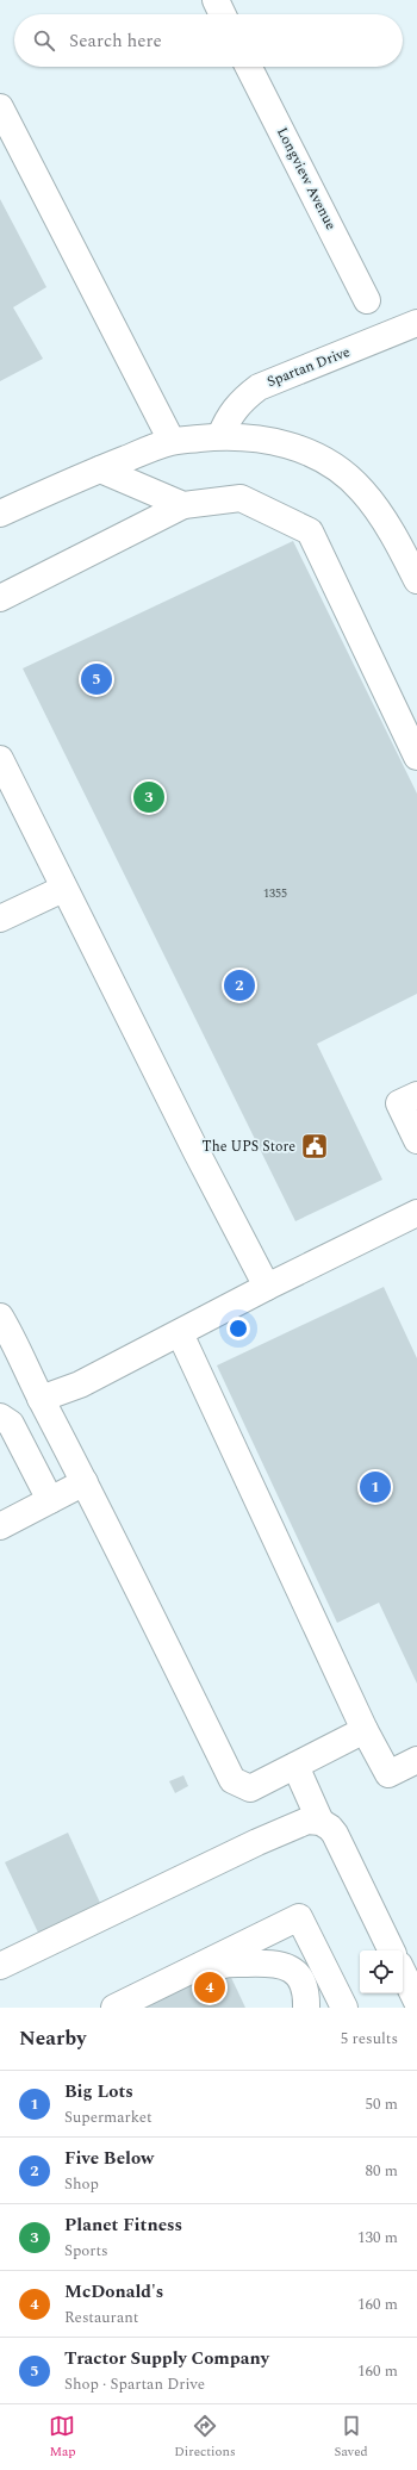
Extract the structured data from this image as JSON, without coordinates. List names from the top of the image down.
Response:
{
  "streets": {
    "street": ["Longview Avenue", "Spartan Drive"]
  },
  "places": {
    "public building": ["The UPS Store"]
  },
  "house_numbers": ["1355"],
  "page": {
    "search": "Search here",
    "pins": [
      "5",
      "3",
      "2",
      "1",
      "4"
    ],
    "heading": ["Nearby", "5 results"],
    "list": [
      {
        "mark": "1",
        "name": "Big Lots",
        "note": "Supermarket",
        "value": "50 m"
      },
      {
        "mark": "2",
        "name": "Five Below",
        "note": "Shop",
        "value": "80 m"
      },
      {
        "mark": "3",
        "name": "Planet Fitness",
        "note": "Sports",
        "value": "130 m"
      },
      {
        "mark": "4",
        "name": "McDonald's",
        "note": "Restaurant",
        "value": "160 m"
      },
      {
        "mark": "5",
        "name": "Tractor Supply Company",
        "note": "Shop · Spartan Drive",
        "value": "160 m"
      }
    ],
    "nav": ["Map", "Directions", "Saved"]
  }
}
